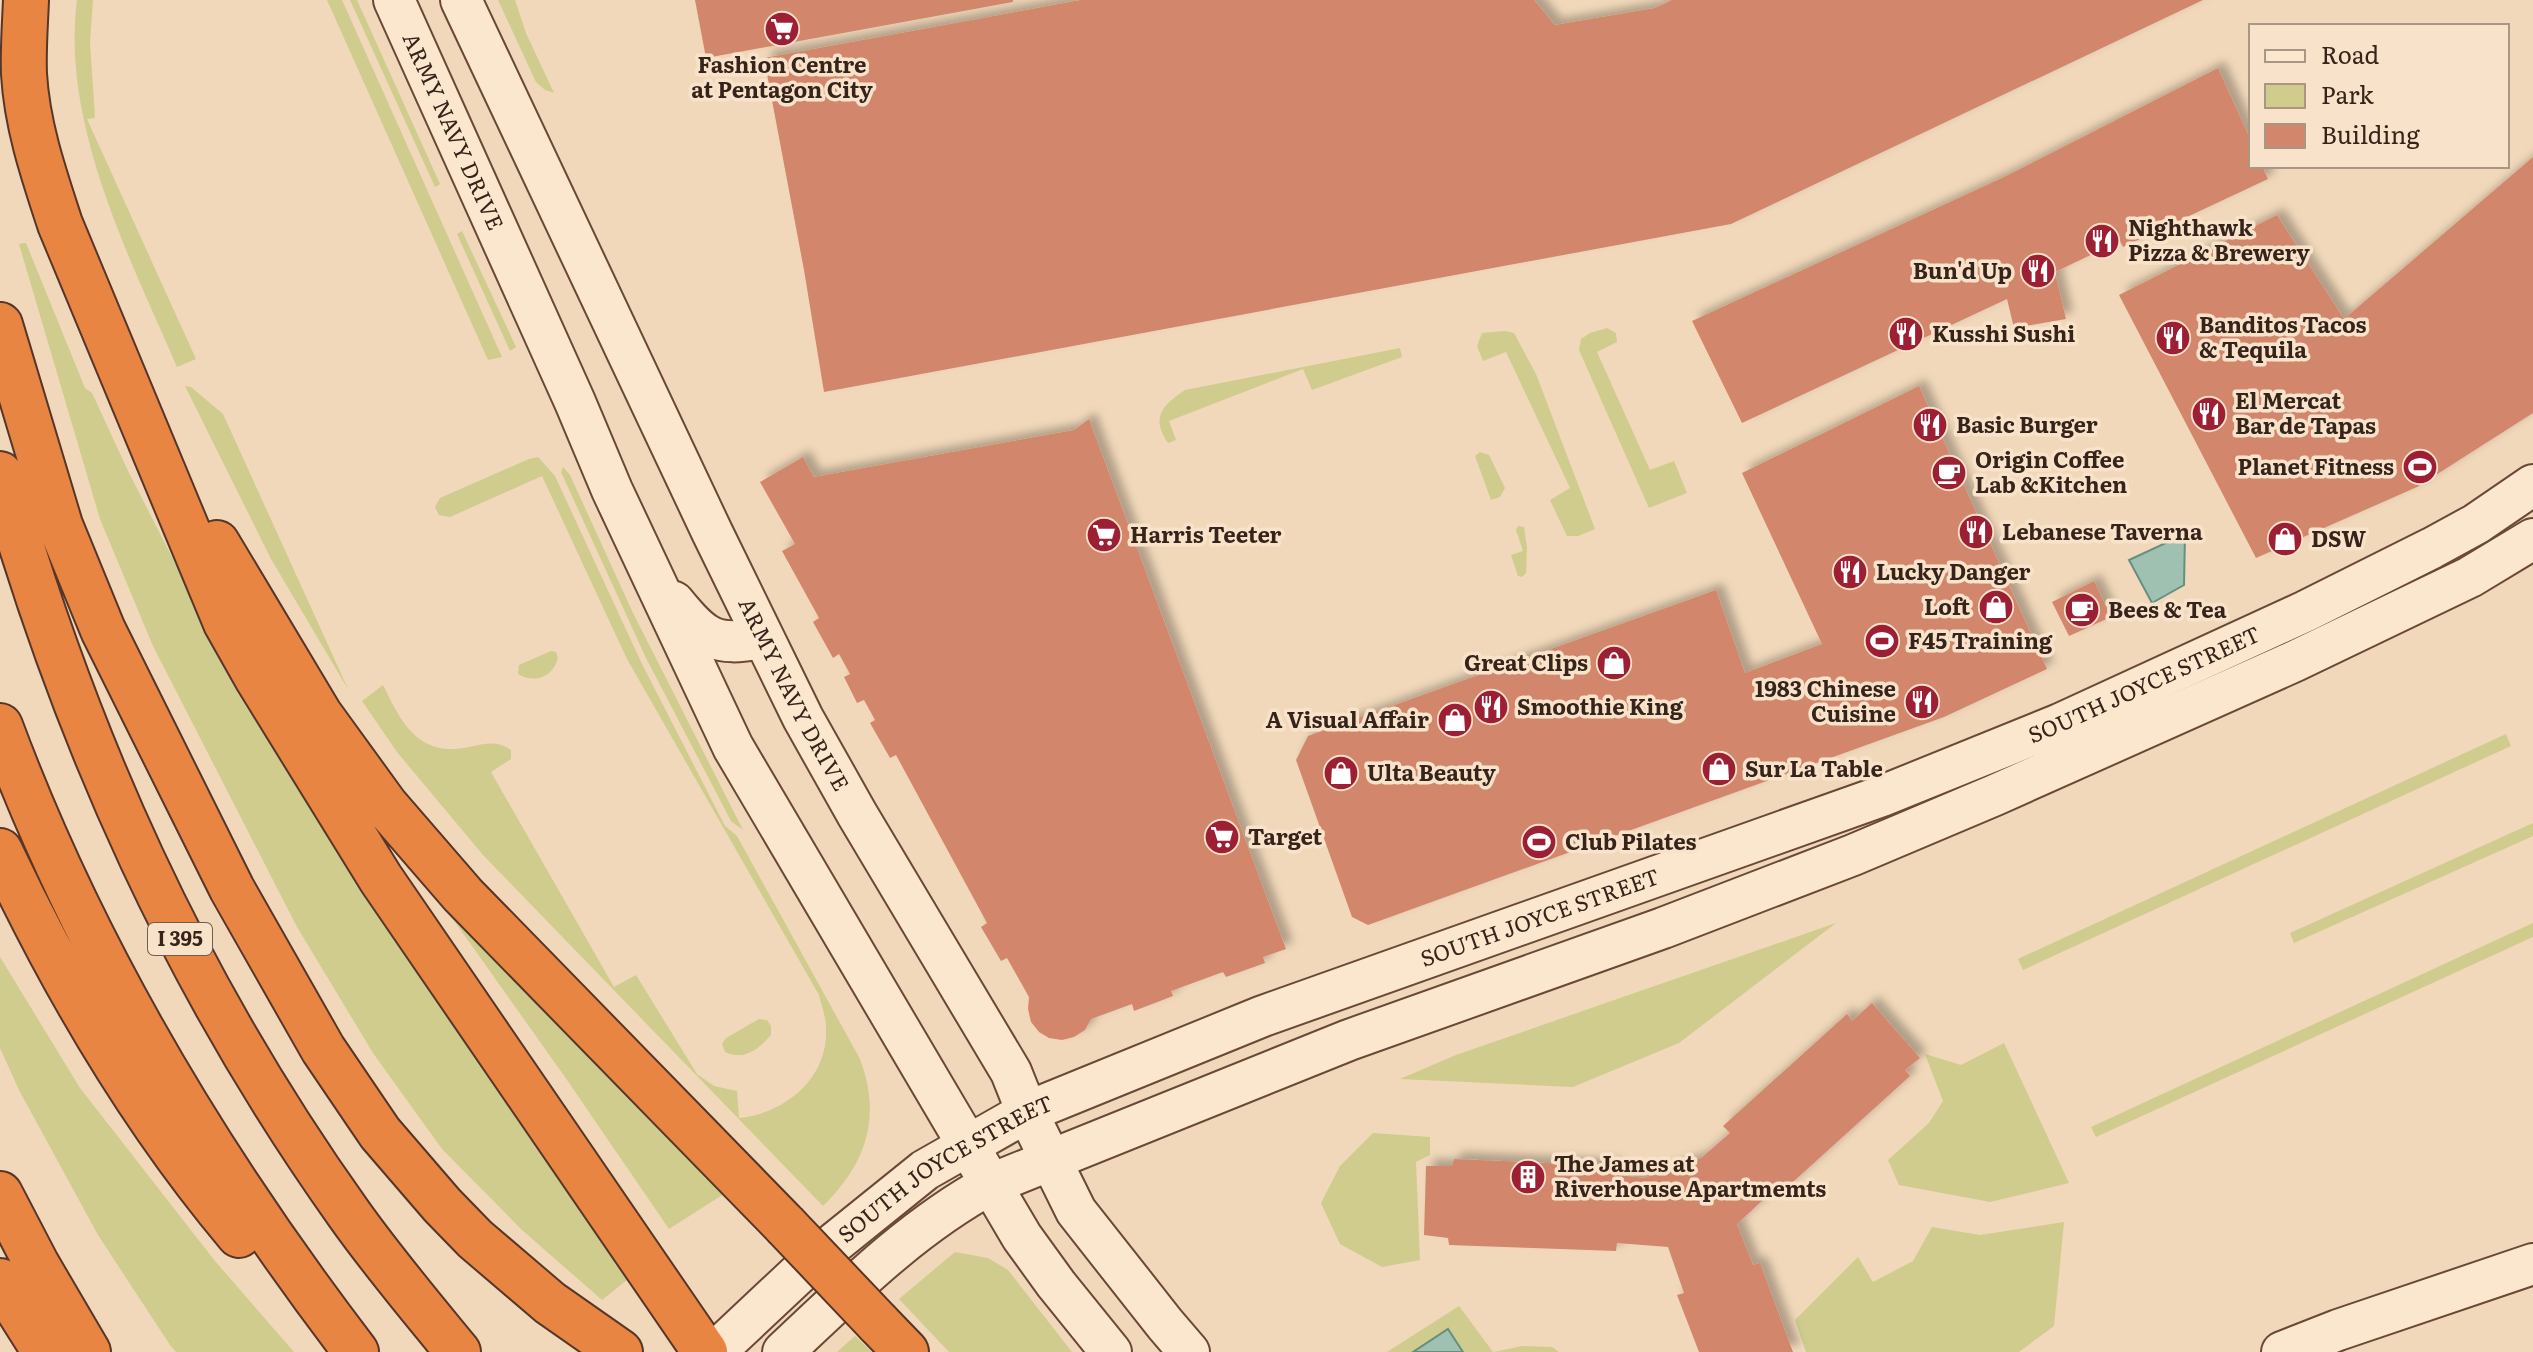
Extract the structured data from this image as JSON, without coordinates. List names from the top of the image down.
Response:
{
  "streets": {
    "highway": ["I 395"],
    "main road": ["ARMY NAVY DRIVE", "SOUTH JOYCE STREET"]
  },
  "crossings": [
    ["ARMY NAVY DRIVE", "SOUTH JOYCE STREET"]
  ],
  "places": {
    "supermarket": ["Fashion Centre at Pentagon City", "Harris Teeter", "Target"],
    "restaurant": [
      "Nighthawk Pizza & Brewery",
      "Bun'd Up",
      "Kusshi Sushi",
      "Banditos Tacos & Tequila",
      "El Mercat Bar de Tapas",
      "Basic Burger",
      "Lebanese Taverna",
      "Lucky Danger",
      "1983 Chinese Cuisine",
      "Smoothie King"
    ],
    "sports": ["Planet Fitness", "F45 Training", "Club Pilates"],
    "cafe": ["Origin Coffee Lab &Kitchen", "Bees & Tea"],
    "shop": [
      "DSW",
      "Loft",
      "Great Clips",
      "A Visual Affair",
      "Sur La Table",
      "Ulta Beauty"
    ],
    "building": ["The James at Riverhouse Apartmemts"]
  },
  "legend": ["Road", "Park", "Building"]
}
